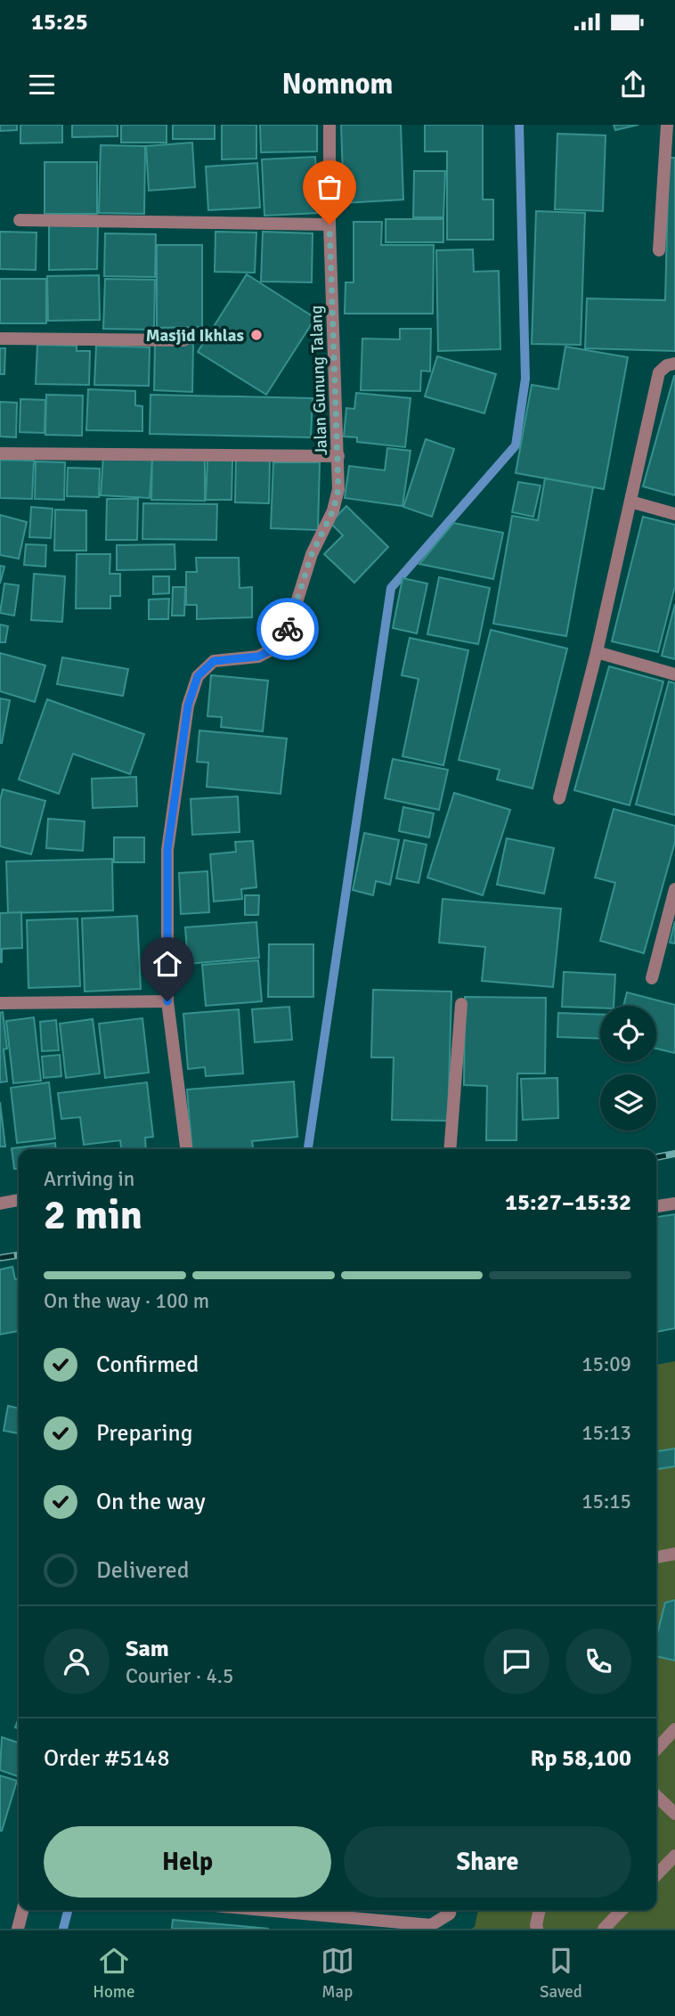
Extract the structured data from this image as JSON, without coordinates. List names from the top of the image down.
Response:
{
  "streets": {
    "street": ["Jalan Gunung Talang"]
  },
  "places": ["Masjid Ikhlas"],
  "page": {
    "status": "15:25",
    "header": "Nomnom",
    "heading": ["2 min", "Arriving in", "15:27–15:32"],
    "panel": [
      "Sam",
      "Courier · 4.5",
      "Order #5148",
      "Rp 58,100"
    ],
    "bar": "On the way · 100 m",
    "list": [
      ["Confirmed", "15:09"],
      ["Preparing", "15:13"],
      ["On the way", "15:15"],
      "Delivered"
    ],
    "buttons": ["Help", "Share"],
    "tabs": ["Home", "Map", "Saved"]
  }
}
